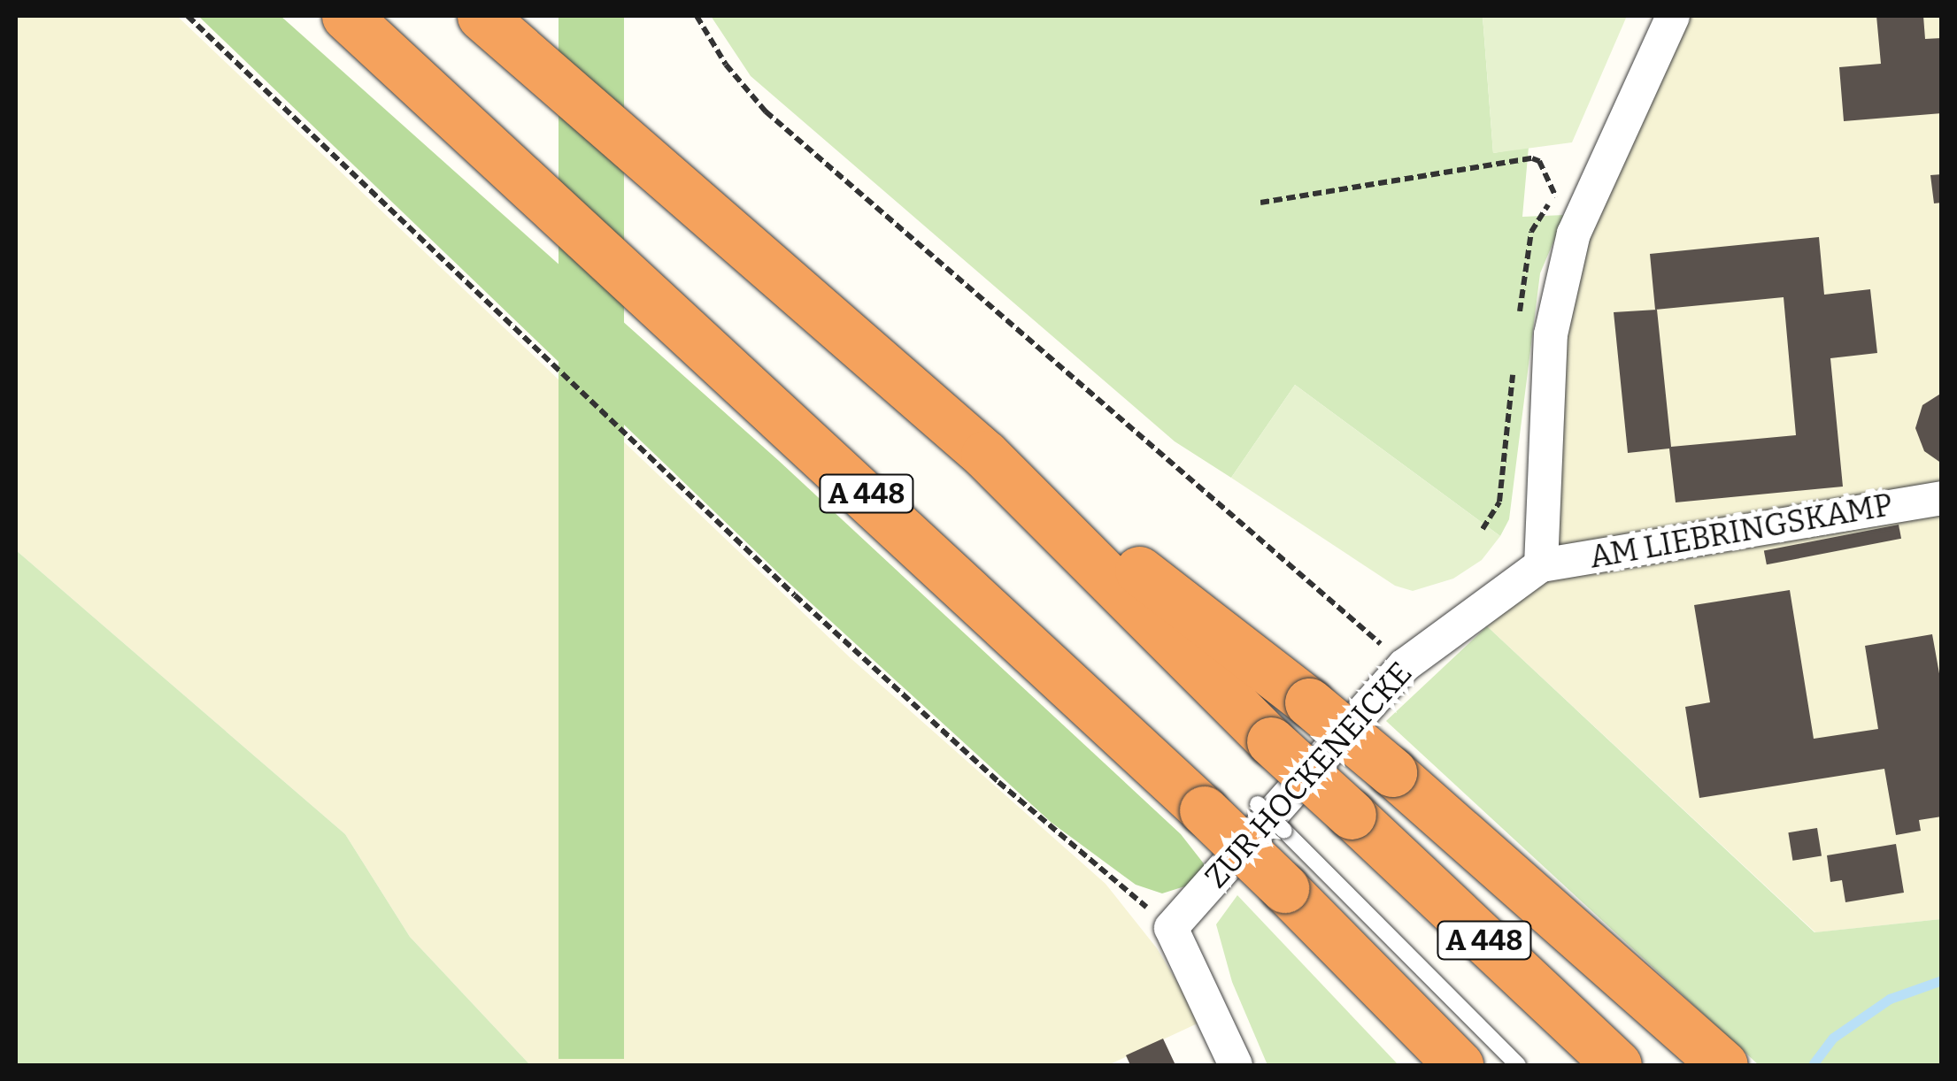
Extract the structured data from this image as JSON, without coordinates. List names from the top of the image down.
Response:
{
  "streets": {
    "highway": ["A 448"],
    "street": ["AM LIEBRINGSKAMP", "ZUR HOCKENEICKE"]
  },
  "crossings": [
    ["AM LIEBRINGSKAMP", "ZUR HOCKENEICKE"]
  ]
}
